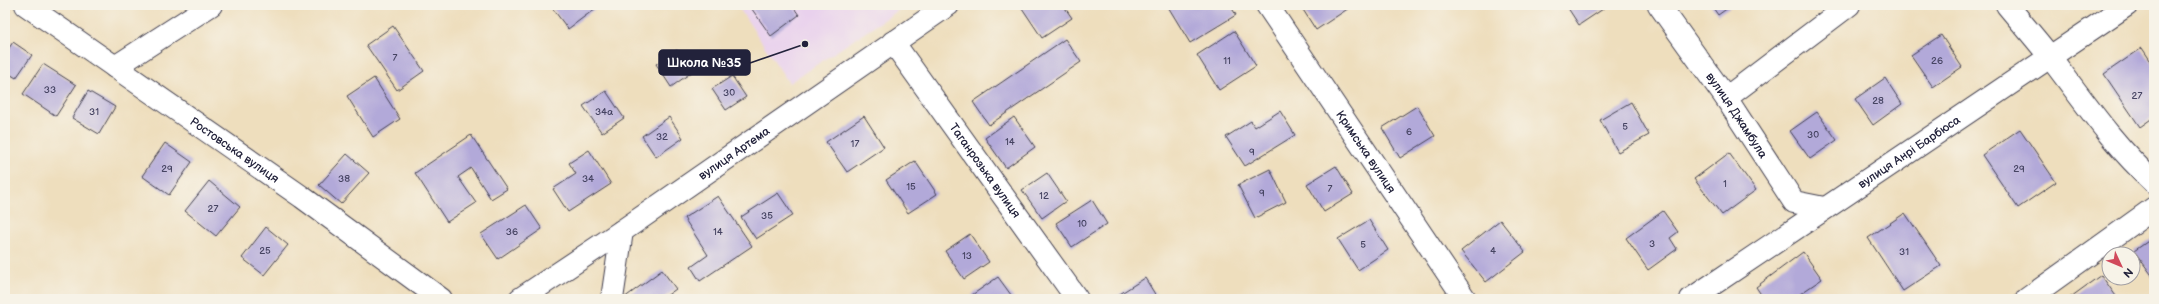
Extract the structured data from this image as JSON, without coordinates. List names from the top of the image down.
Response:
{
  "streets": {
    "street": [
      "вулиця Джамбула",
      "Ростовська вулиця",
      "Кримська вулиця",
      "вулиця Анрі Барбюса",
      "вулиця Артема",
      "Таганрозька вулиця"
    ]
  },
  "crossings": [
    ["вулиця Джамбула", "вулиця Анрі Барбюса"],
    ["вулиця Артема", "Таганрозька вулиця"]
  ],
  "places": ["Школа №35"],
  "house_numbers": [
    "7",
    "11",
    "26",
    "33",
    "30",
    "27",
    "28",
    "31",
    "34а",
    "5",
    "6",
    "30",
    "32",
    "14",
    "17",
    "9",
    "29",
    "29",
    "38",
    "34",
    "1",
    "15",
    "7",
    "9",
    "12",
    "27",
    "35",
    "10",
    "36",
    "14",
    "3",
    "5",
    "25",
    "4",
    "31",
    "13"
  ],
  "north": "bottom right"
}
